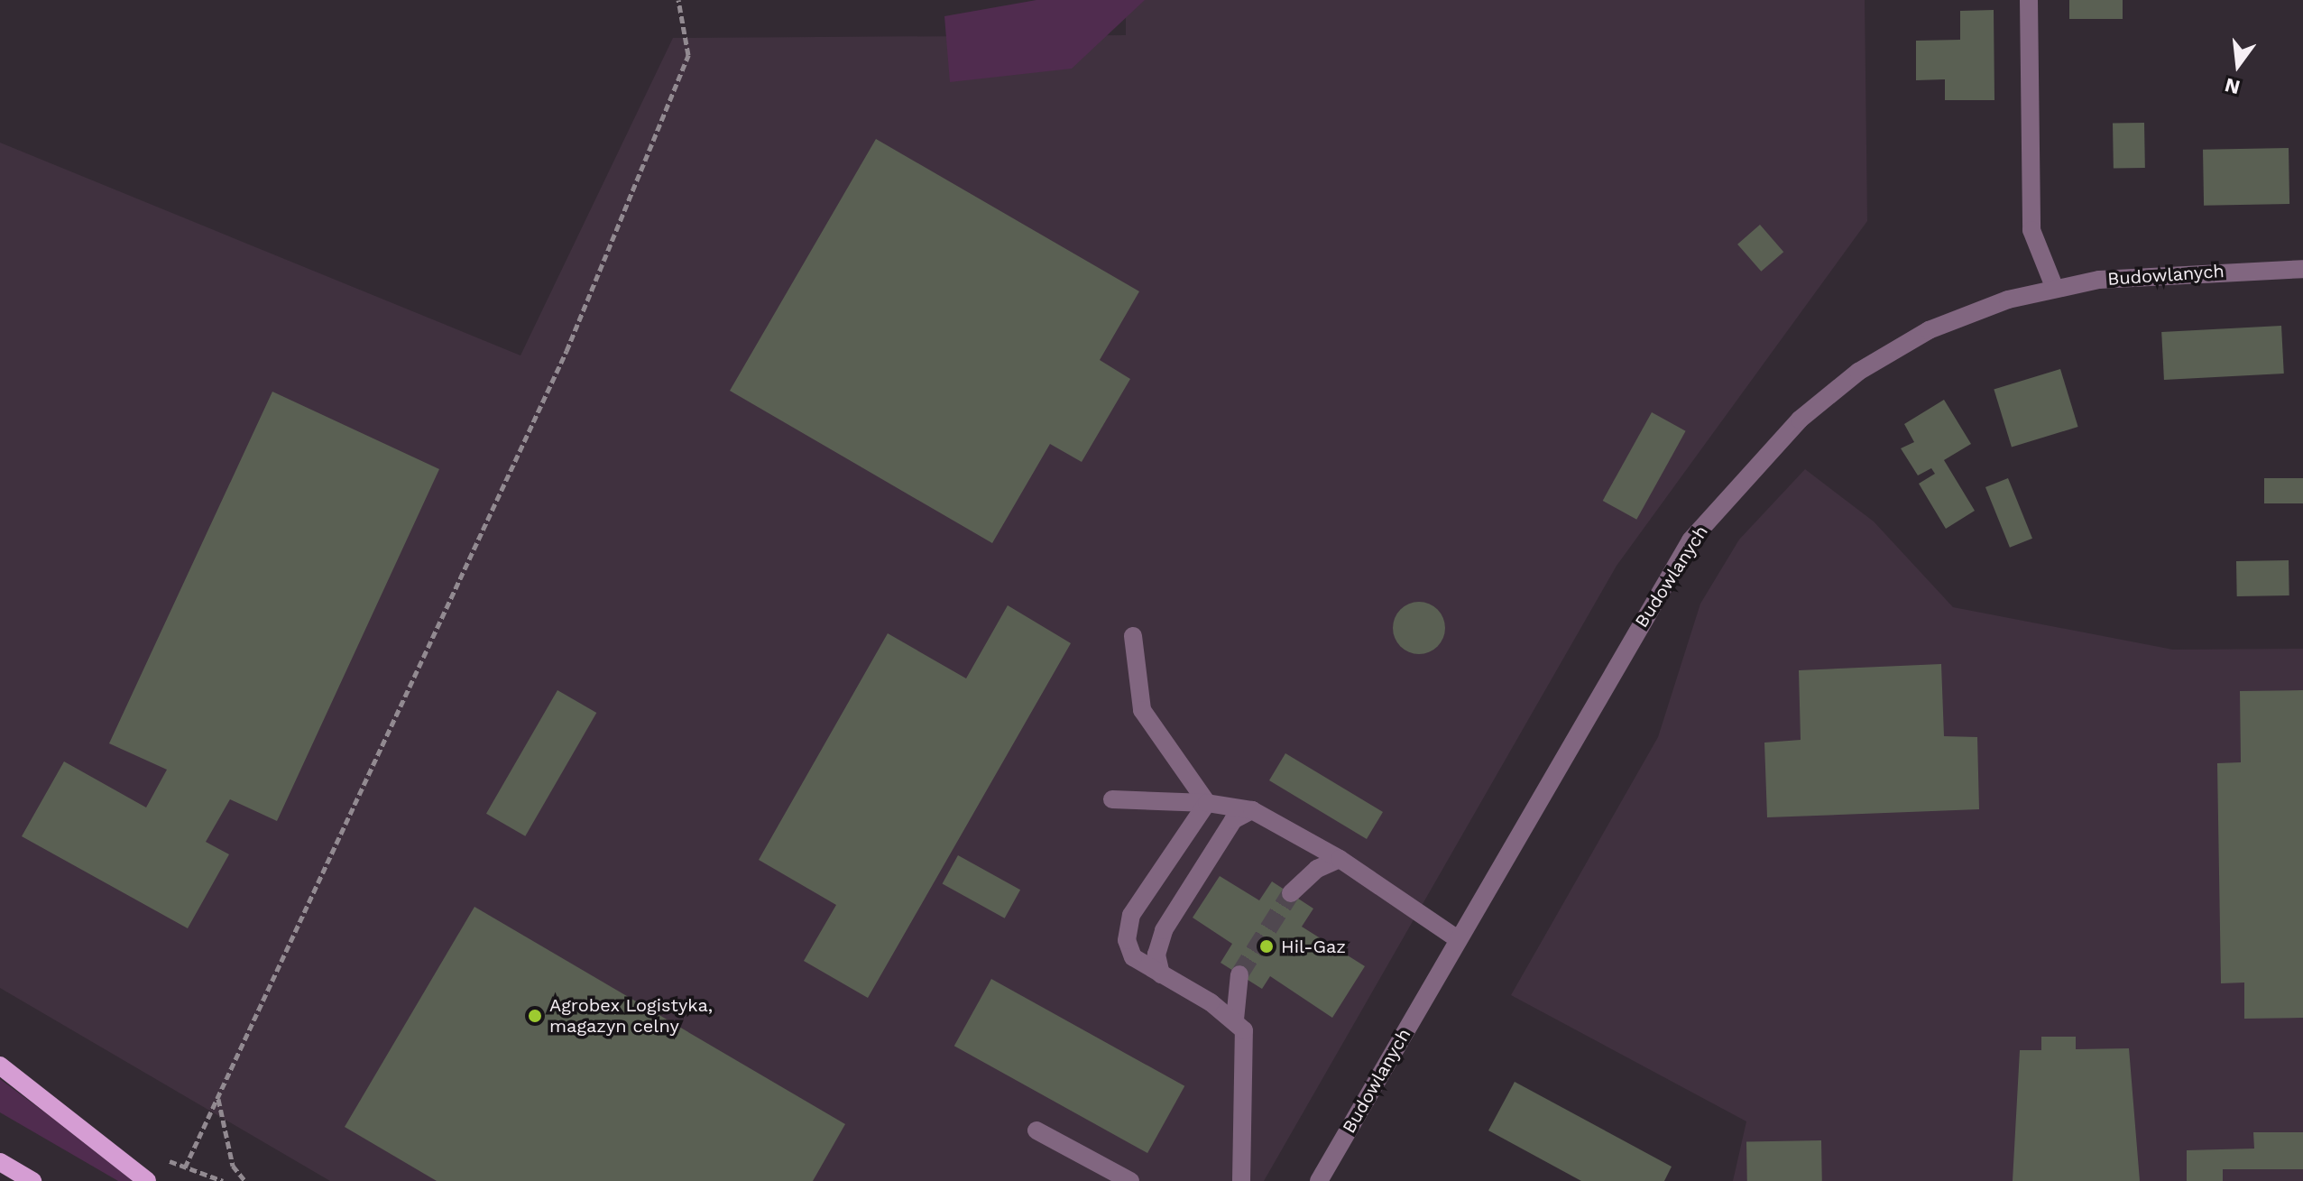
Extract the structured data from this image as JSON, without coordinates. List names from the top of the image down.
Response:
{
  "streets": {
    "street": ["Budowlanych"]
  },
  "places": ["Hil-Gaz", "Agrobex Logistyka, magazyn celny"],
  "north": "bottom"
}
